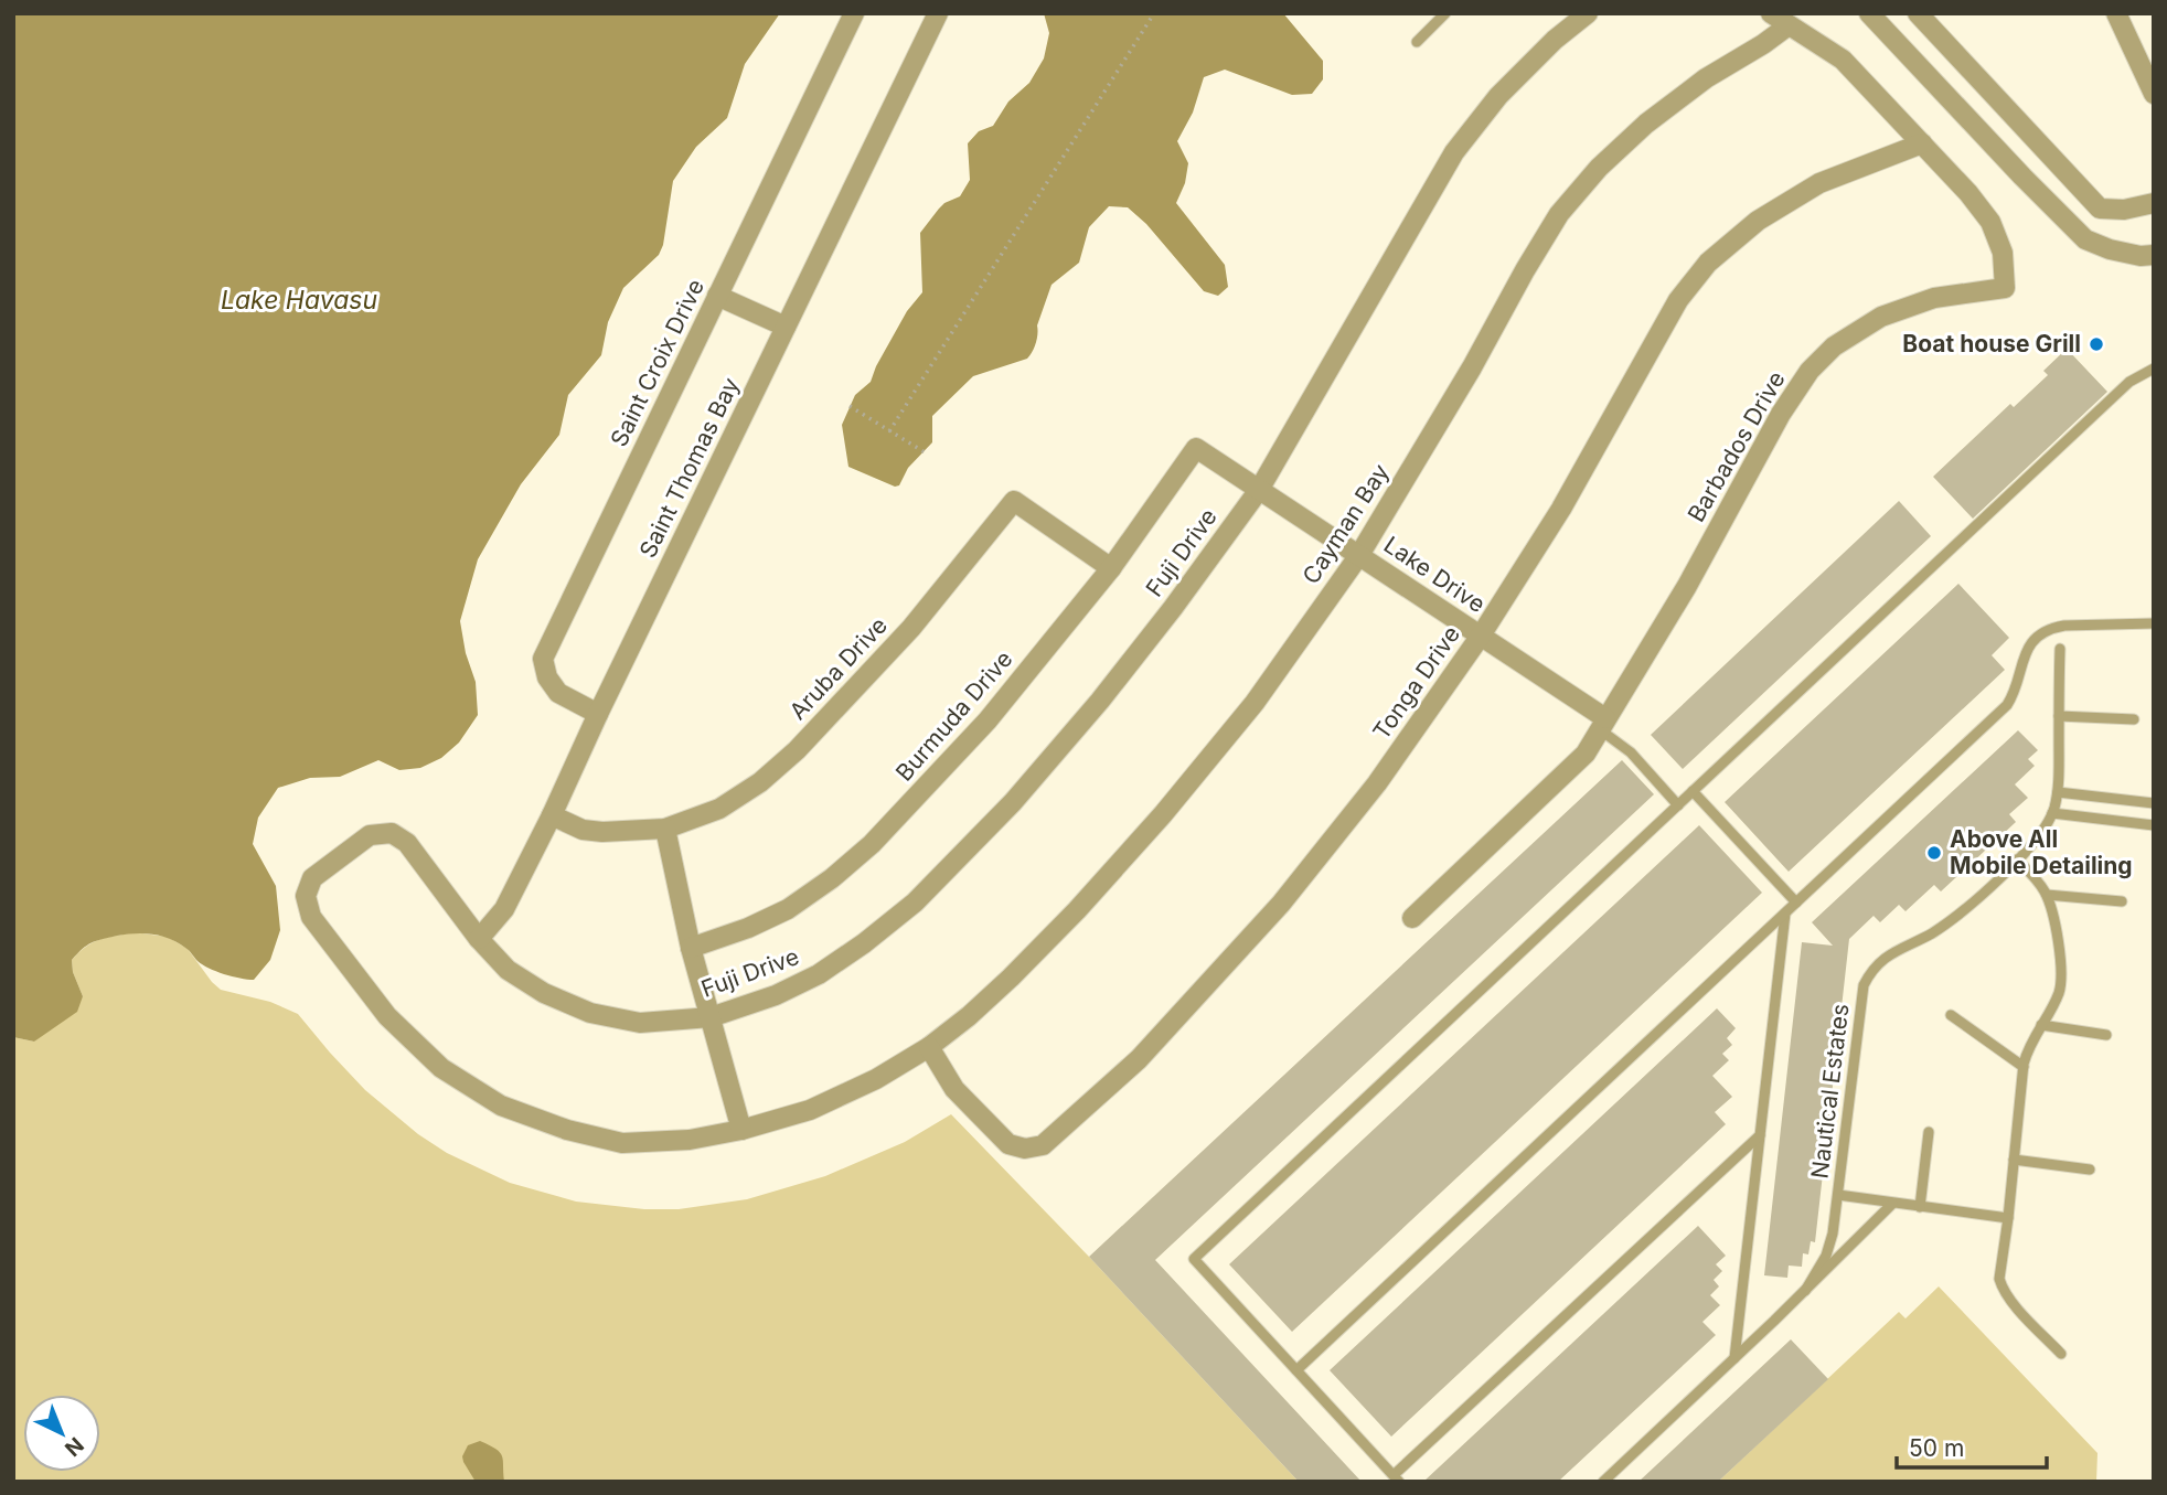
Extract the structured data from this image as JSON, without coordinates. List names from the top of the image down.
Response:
{
  "streets": {
    "street": [
      "Saint Croix Drive",
      "Barbados Drive",
      "Saint Thomas Bay",
      "Cayman Bay",
      "Fuji Drive",
      "Lake Drive",
      "Aruba Drive",
      "Tonga Drive",
      "Burmuda Drive"
    ],
    "lane": ["Nautical Estates"]
  },
  "crossings": [
    ["Saint Croix Drive", "Saint Thomas Bay"],
    ["Barbados Drive", "Cayman Bay"],
    ["Barbados Drive", "Lake Drive"],
    ["Barbados Drive", "Tonga Drive"],
    ["Saint Thomas Bay", "Fuji Drive"],
    ["Saint Thomas Bay", "Aruba Drive"],
    ["Cayman Bay", "Fuji Drive"],
    ["Cayman Bay", "Lake Drive"],
    ["Cayman Bay", "Tonga Drive"],
    ["Fuji Drive", "Lake Drive"],
    ["Fuji Drive", "Tonga Drive"],
    ["Lake Drive", "Tonga Drive"],
    ["Lake Drive", "Burmuda Drive"],
    ["Aruba Drive", "Burmuda Drive"]
  ],
  "water": ["Lake Havasu"],
  "places": ["Boat house Grill", "Above All Mobile Detailing"],
  "scale_bar": "50 m",
  "north": "bottom right"
}
